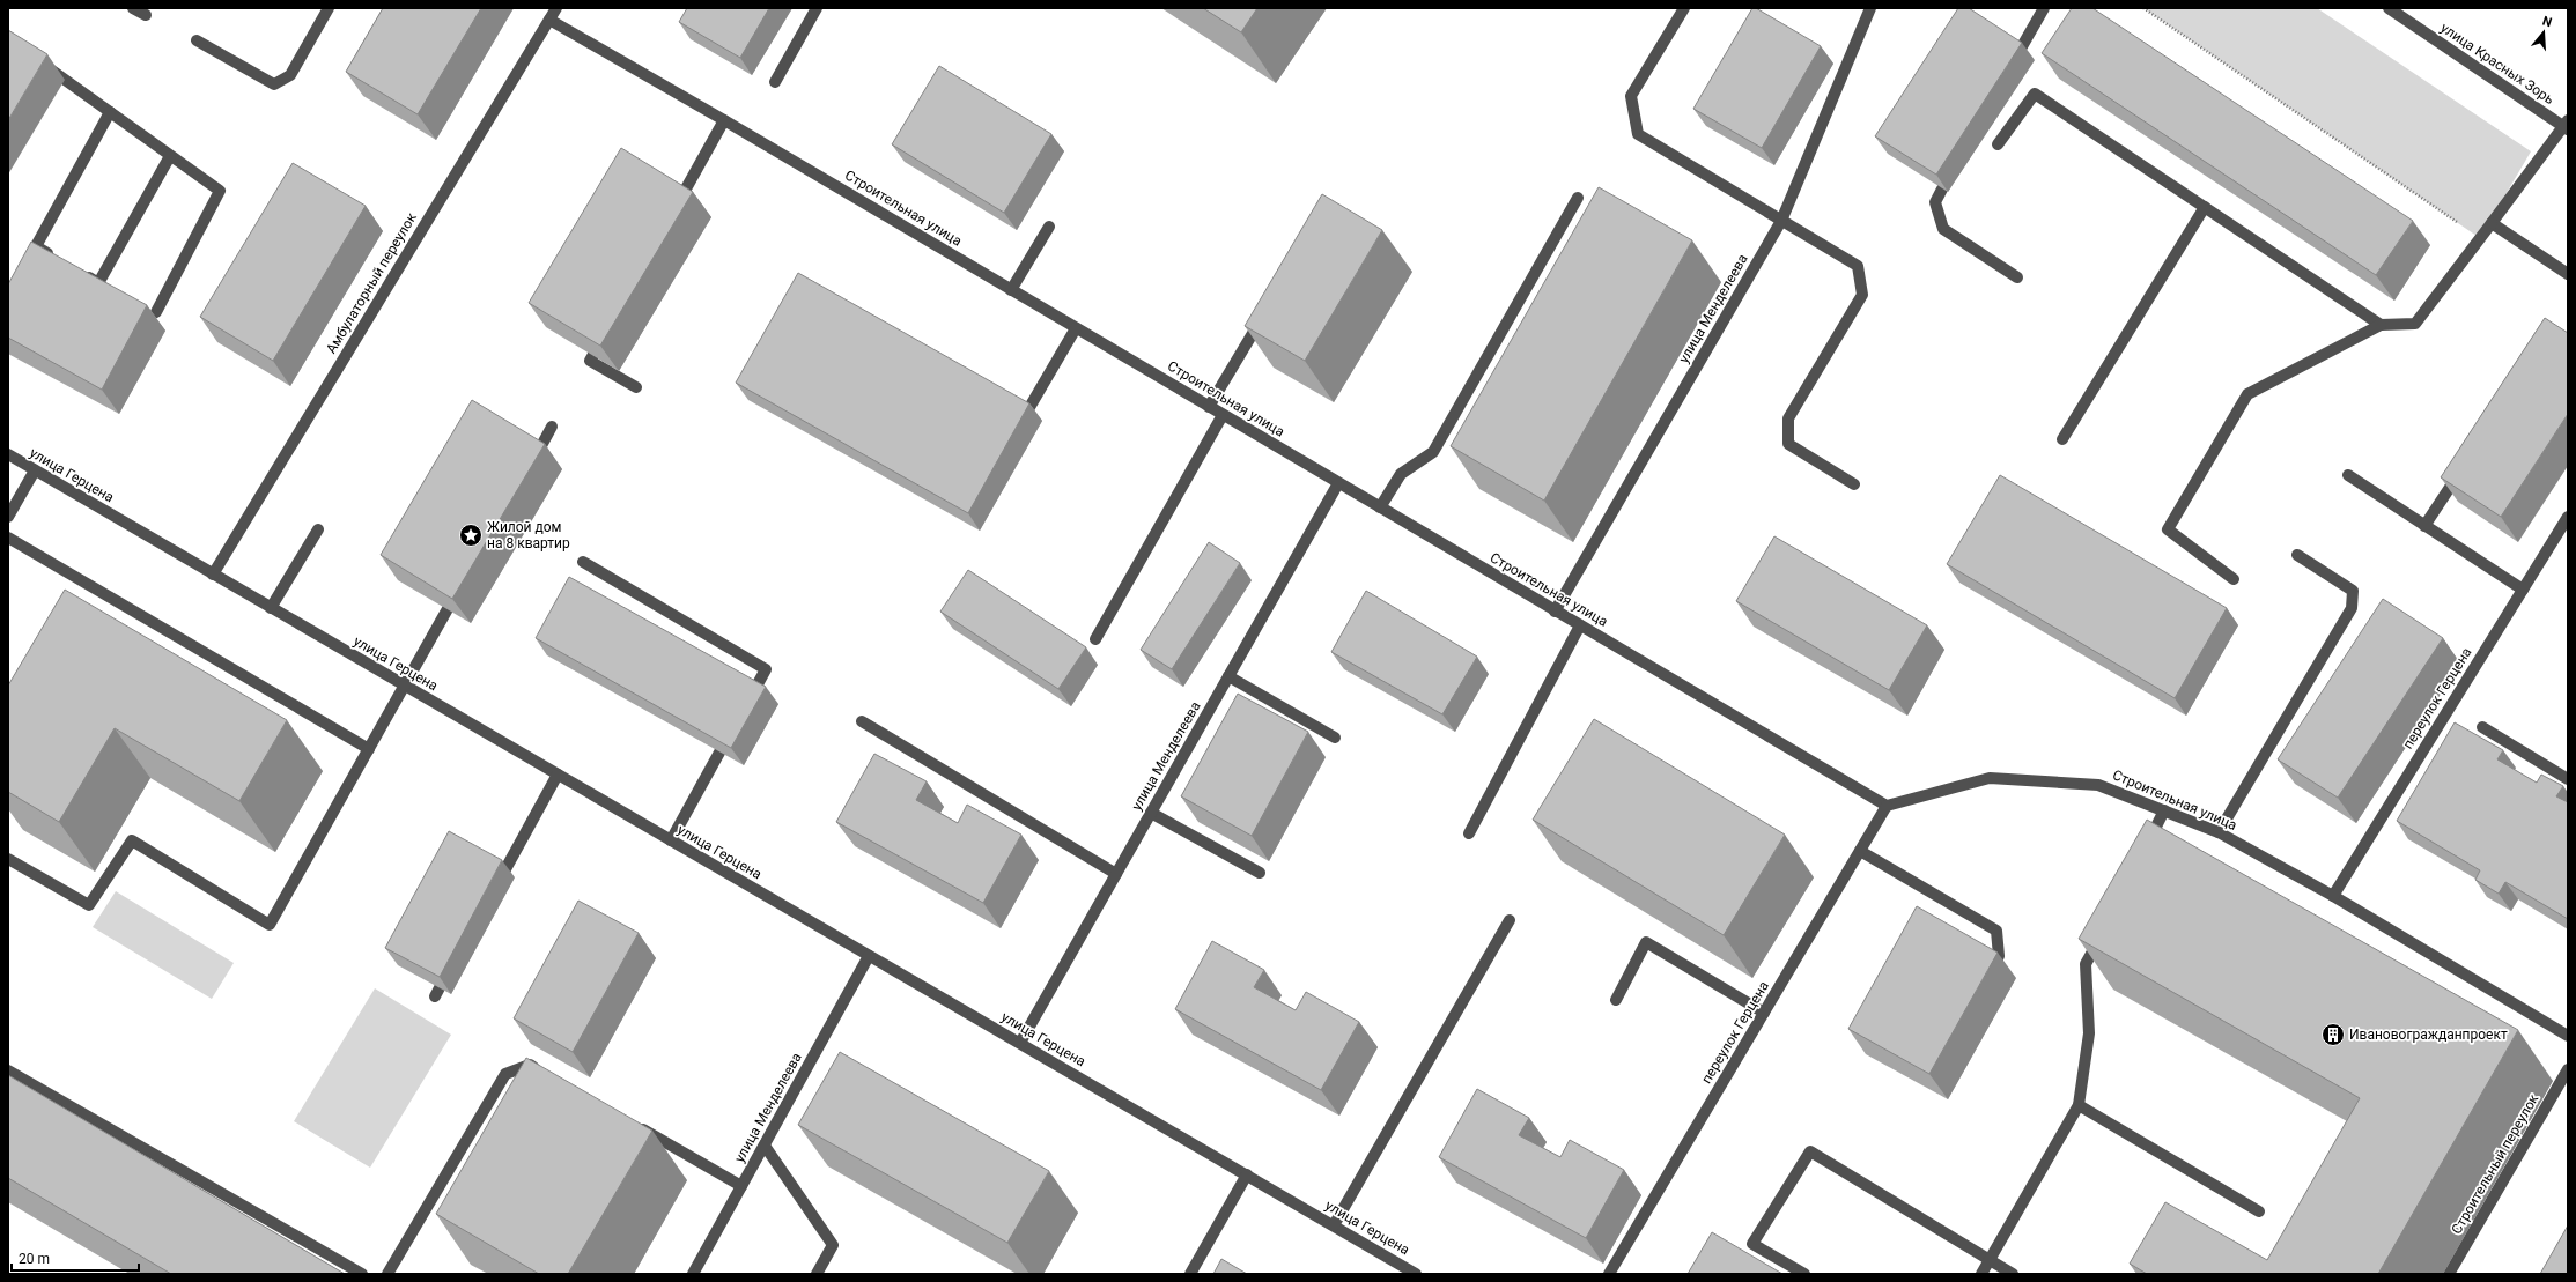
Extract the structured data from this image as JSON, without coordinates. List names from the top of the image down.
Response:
{
  "streets": {
    "street": [
      "улица Красных Зорь",
      "Строительная улица",
      "Амбулаторный переулок",
      "улица Менделеева",
      "улица Герцена",
      "переулок Герцена",
      "Строительный переулок"
    ]
  },
  "crossings": [
    ["Строительная улица", "Амбулаторный переулок"],
    ["Строительная улица", "улица Менделеева"],
    ["Строительная улица", "переулок Герцена"],
    ["Амбулаторный переулок", "улица Герцена"],
    ["улица Менделеева", "улица Герцена"]
  ],
  "places": {
    "place": ["Жилой дом на 8 квартир"],
    "building": ["Ивановогражданпроект"]
  },
  "scale_bar": "20 m",
  "north": "top"
}
